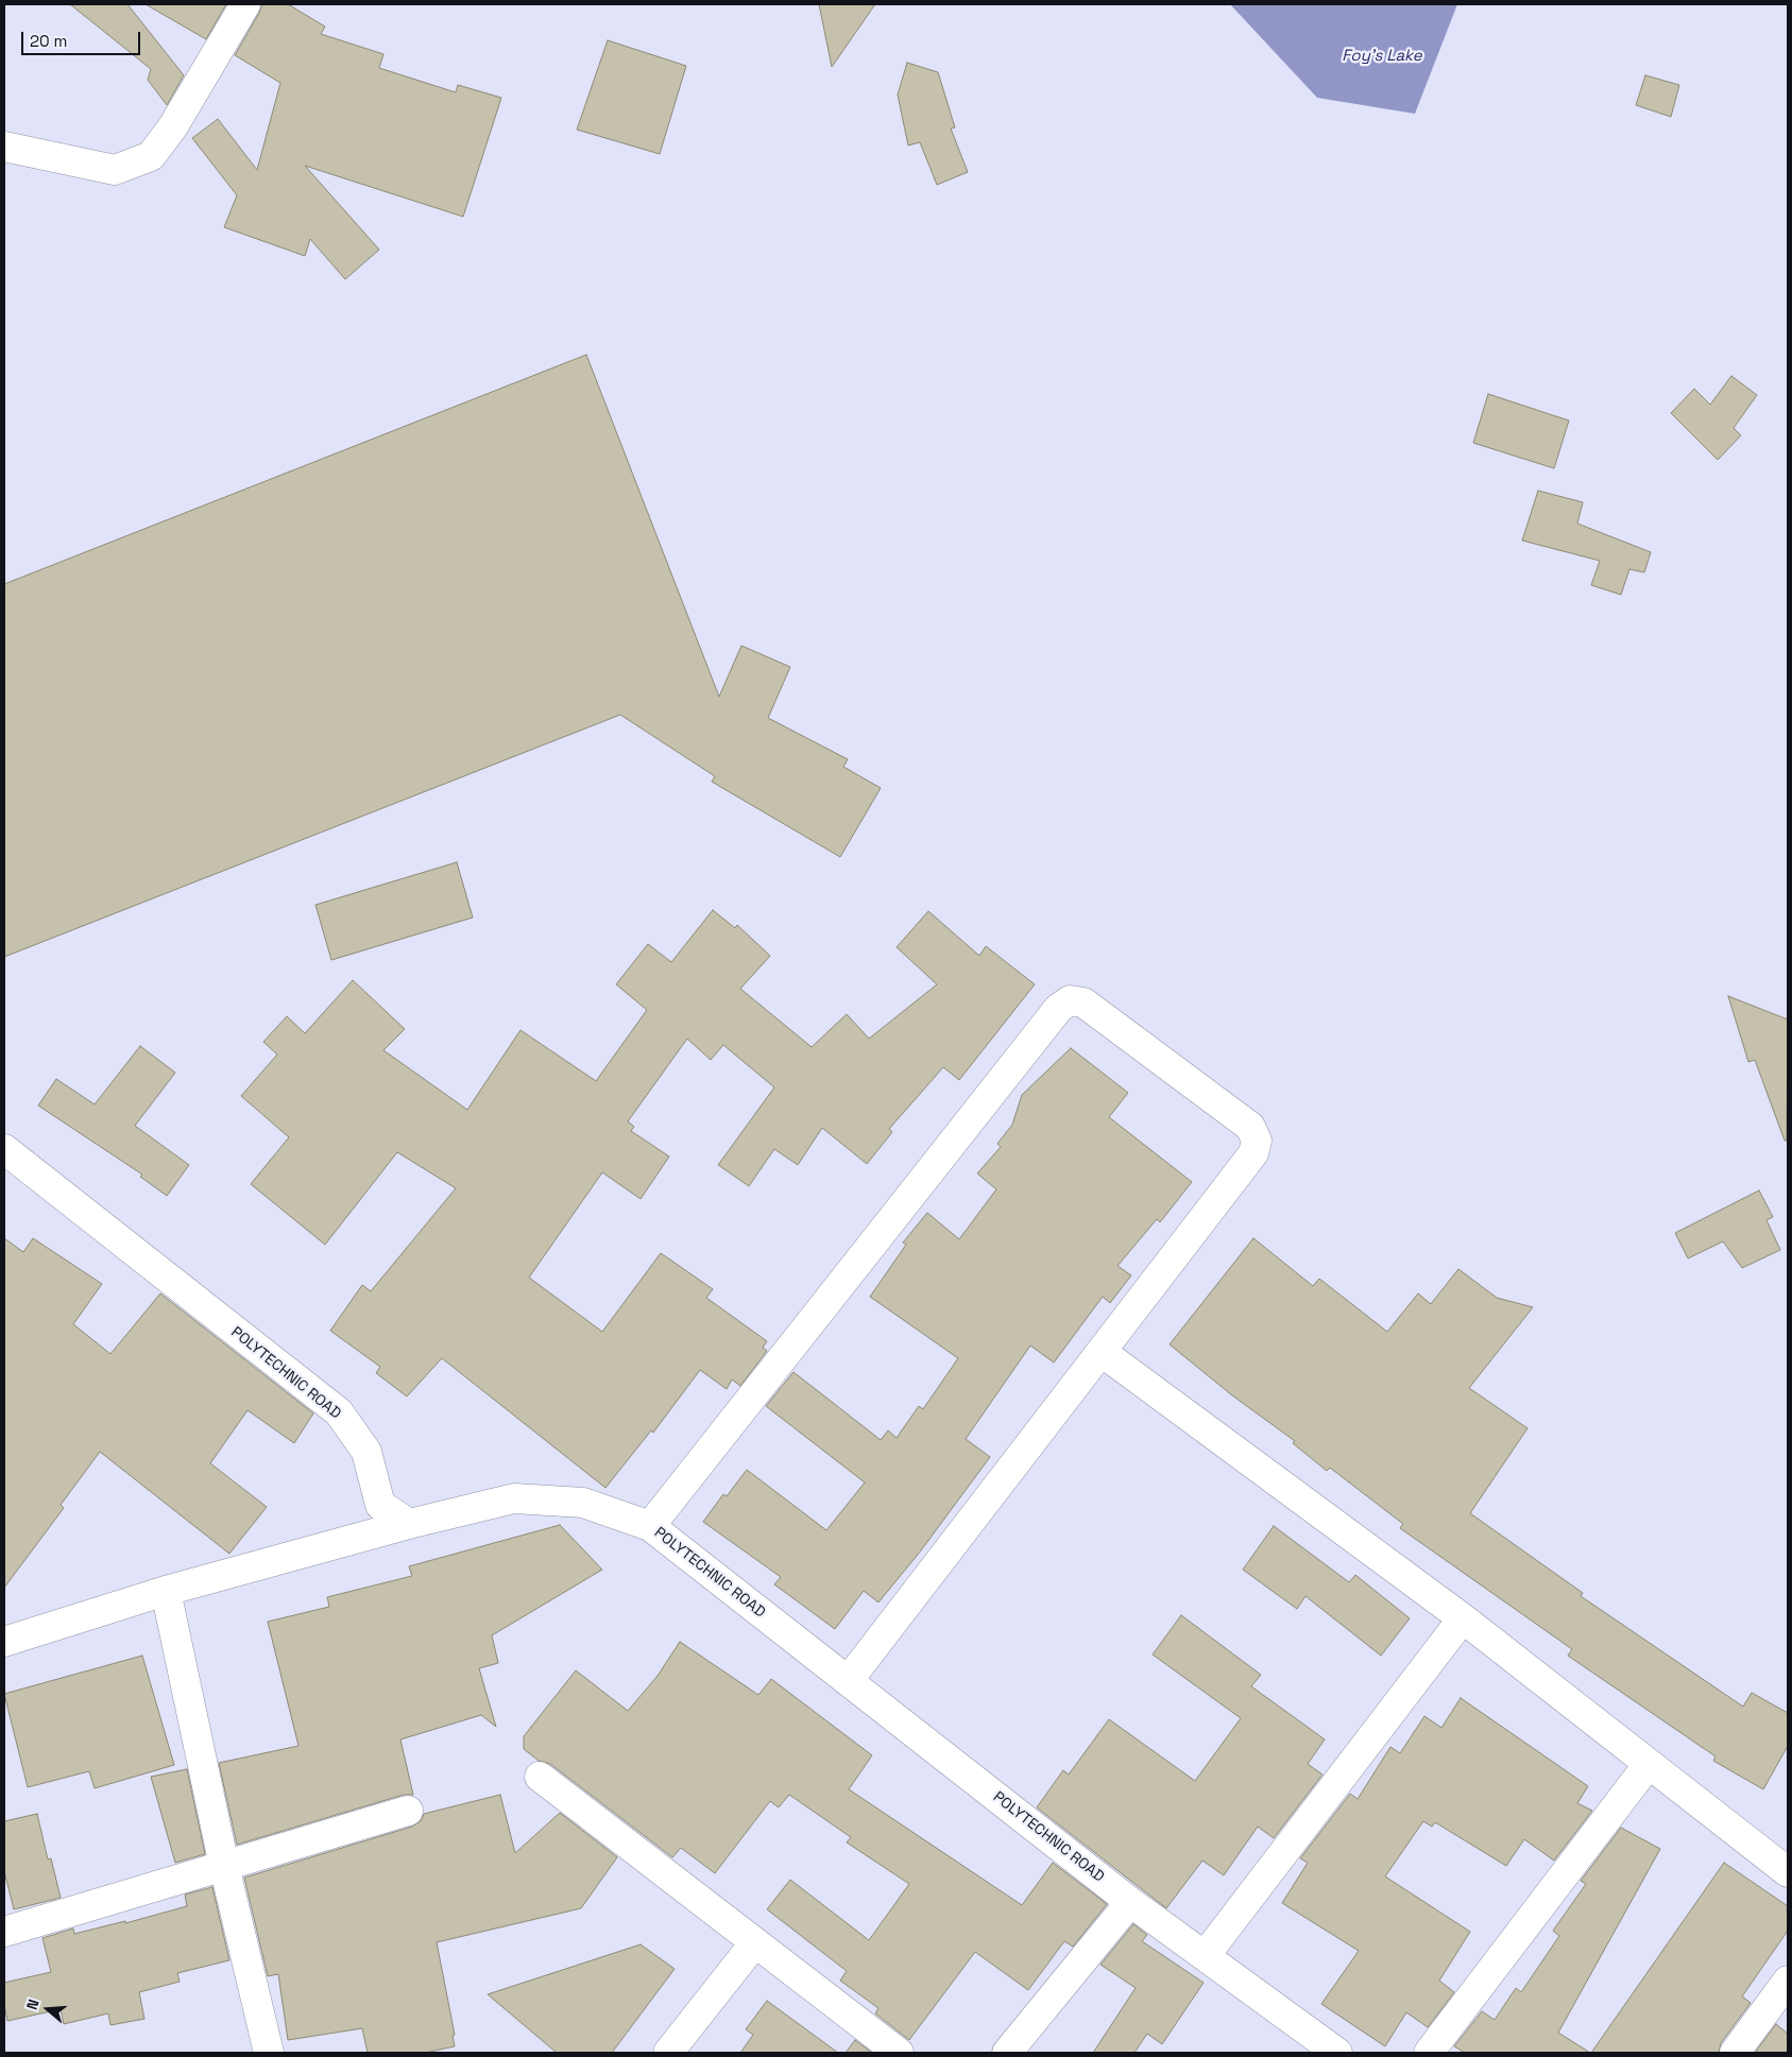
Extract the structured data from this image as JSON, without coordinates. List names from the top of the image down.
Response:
{
  "streets": {
    "street": ["POLYTECHNIC ROAD"]
  },
  "water": ["Foy's Lake"],
  "scale_bar": "20 m",
  "north": "left"
}
